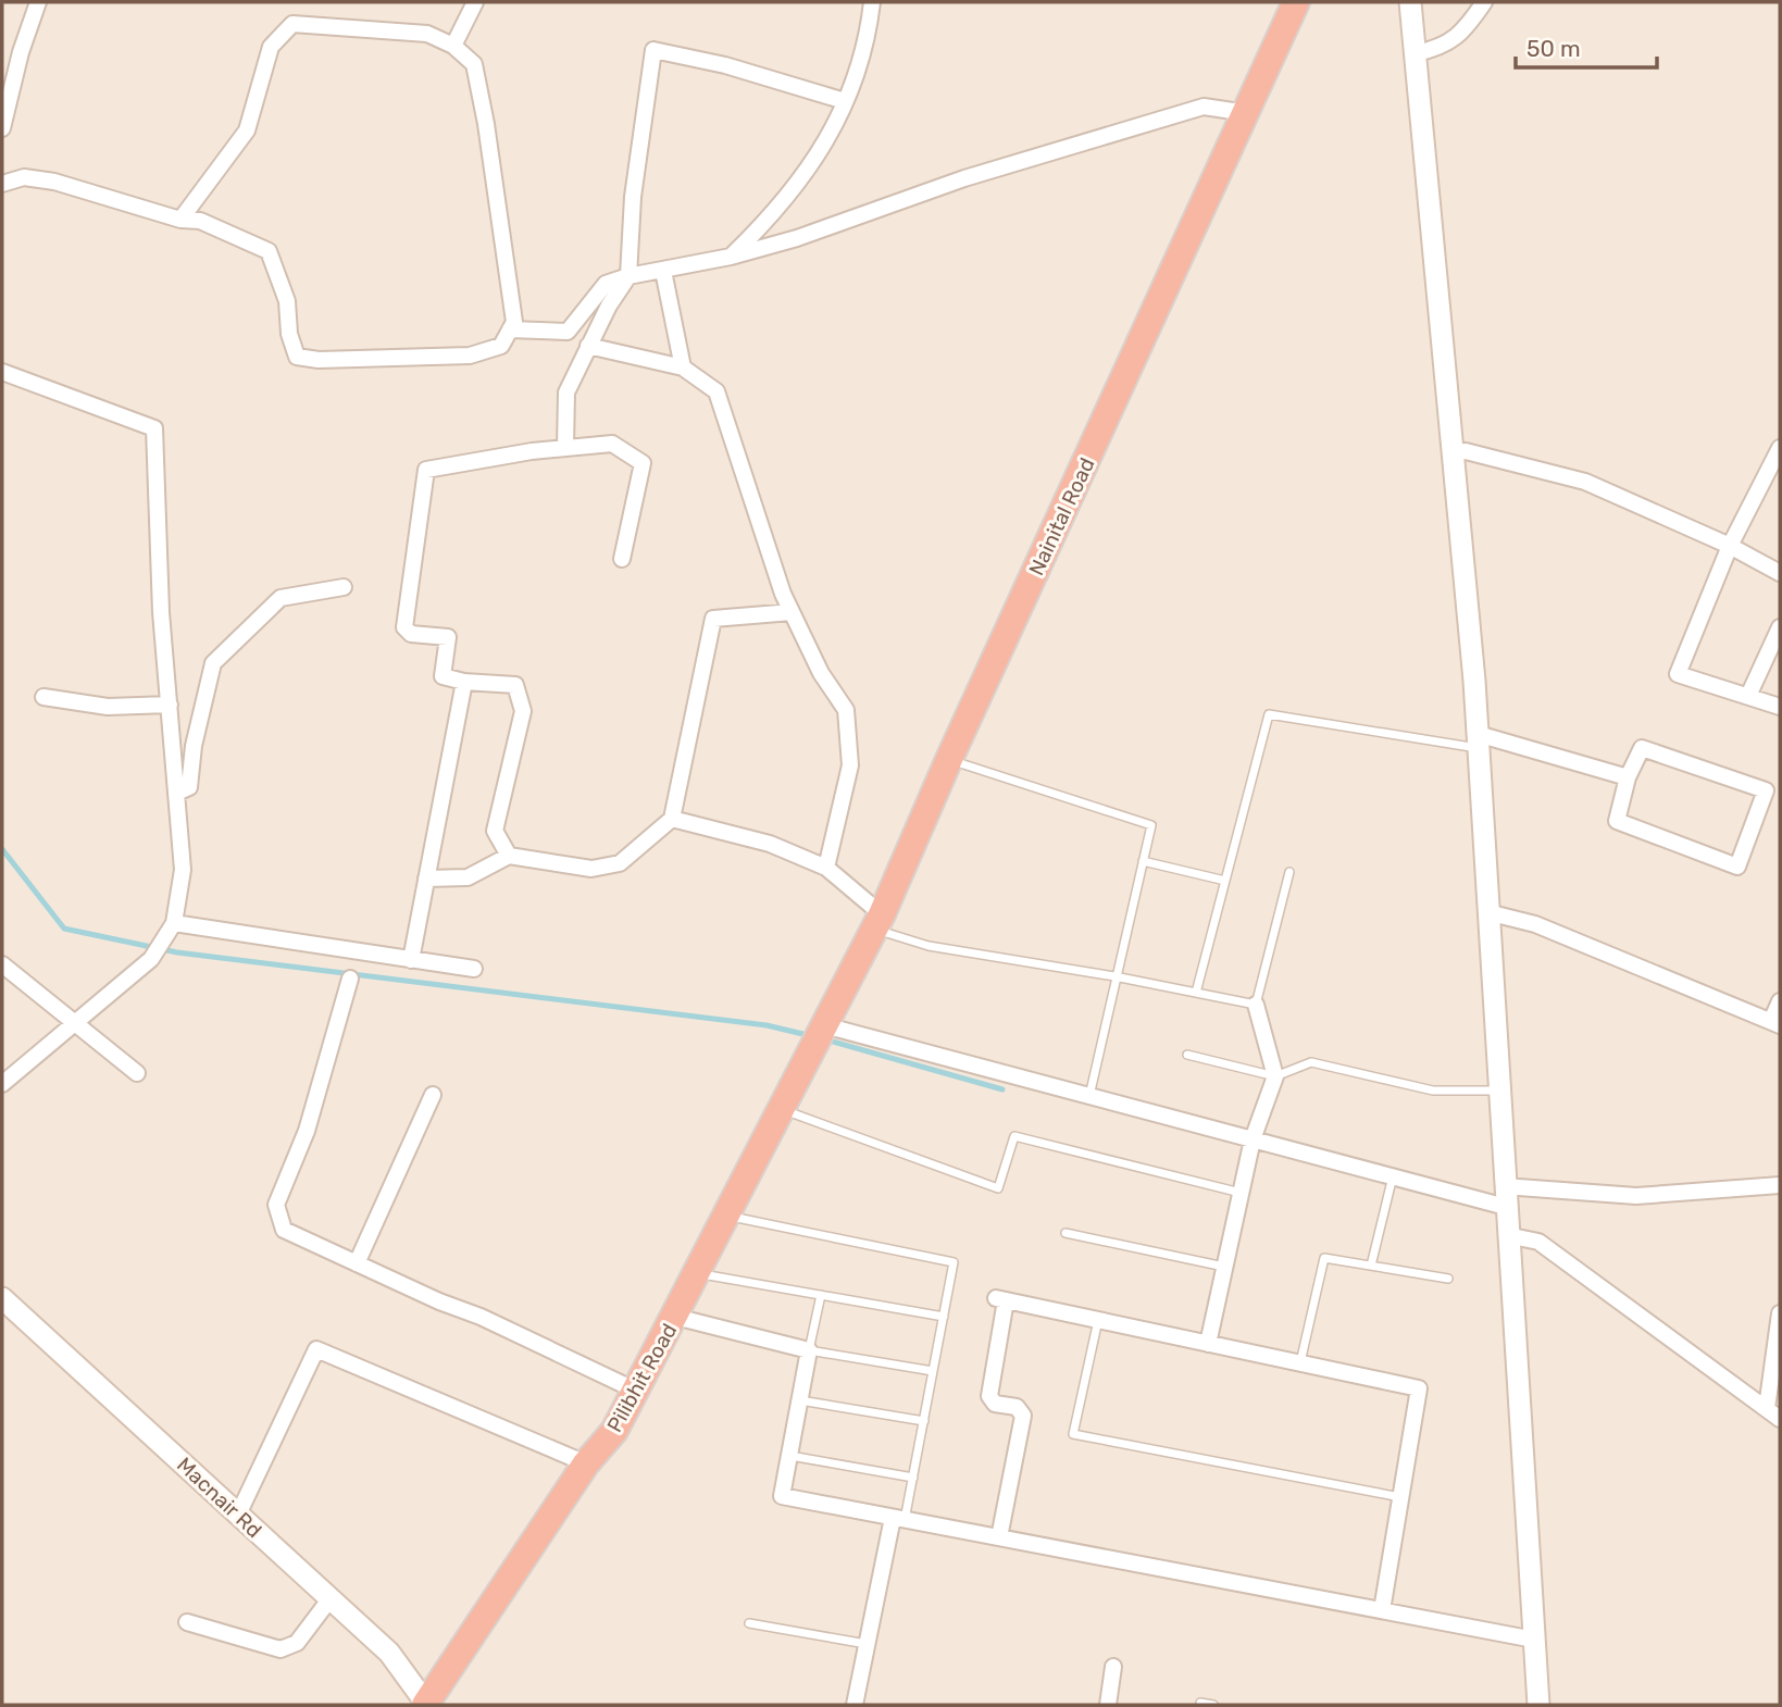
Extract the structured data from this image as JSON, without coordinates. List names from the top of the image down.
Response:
{
  "streets": {
    "highway": ["Nainital Road", "Pilibhit Road"],
    "main road": ["Macnair Rd"]
  },
  "crossings": [
    ["Nainital Road", "Pilibhit Road"],
    ["Pilibhit Road", "Macnair Rd"]
  ],
  "scale_bar": "50 m"
}
